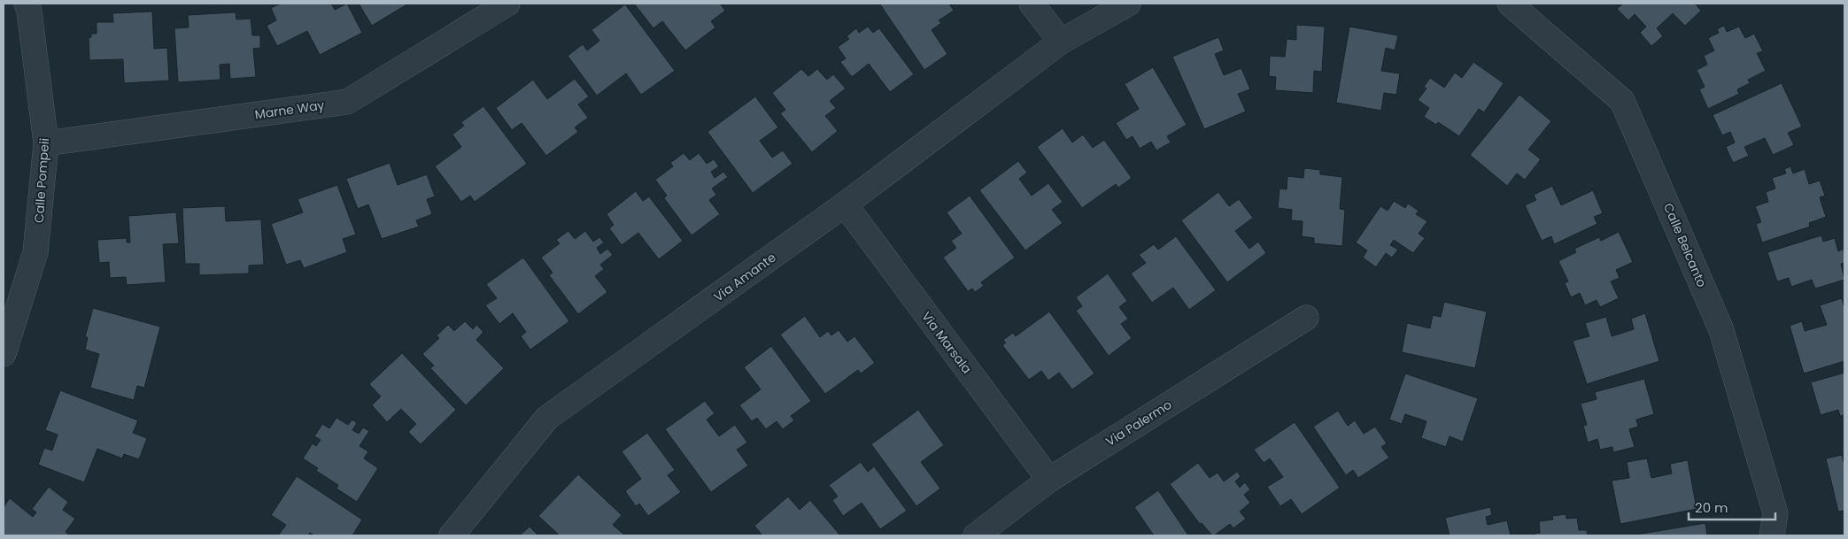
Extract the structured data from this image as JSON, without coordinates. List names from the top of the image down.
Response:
{
  "streets": {
    "street": [
      "Marne Way",
      "Calle Pompeii",
      "Calle Belcanto",
      "Via Amante",
      "Via Marsala",
      "Via Palermo"
    ]
  },
  "crossings": [
    ["Marne Way", "Calle Pompeii"],
    ["Via Amante", "Via Marsala"],
    ["Via Marsala", "Via Palermo"]
  ],
  "scale_bar": "20 m"
}
